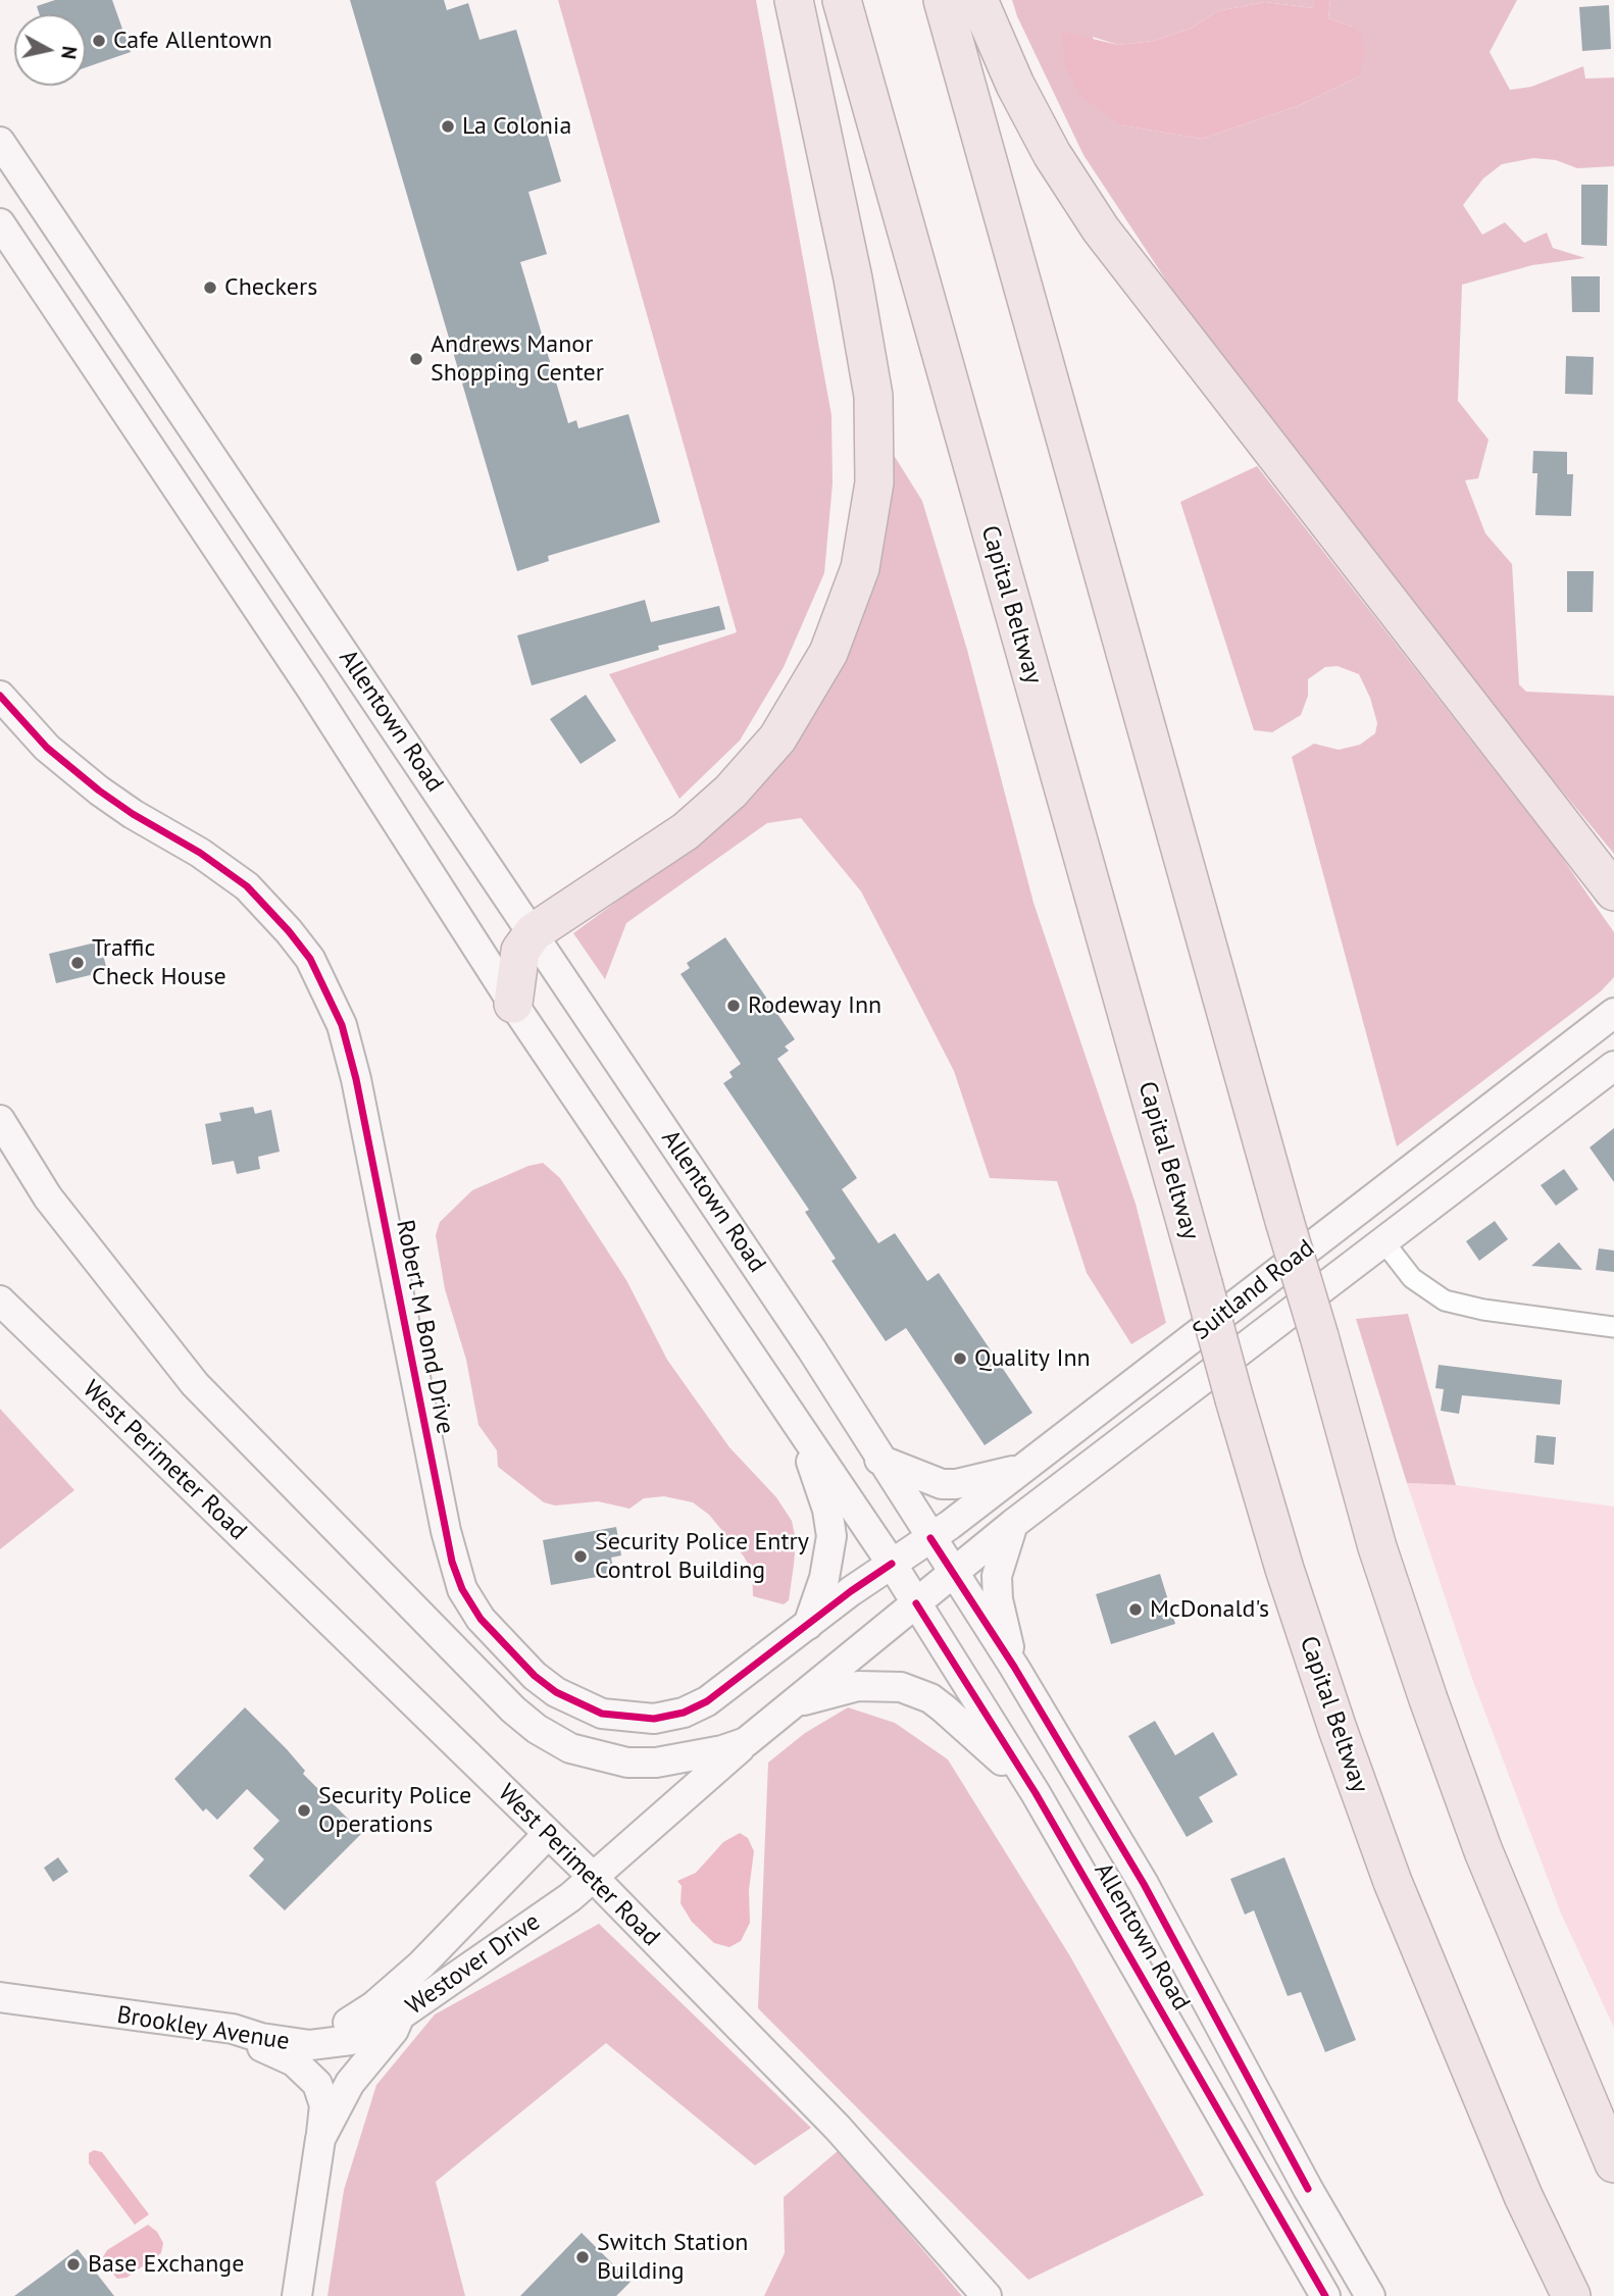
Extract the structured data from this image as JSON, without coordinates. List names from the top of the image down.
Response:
{
  "streets": {
    "highway": ["Capital Beltway"],
    "main road": [
      "Allentown Road",
      "Suitland Road",
      "Robert M Bond Drive",
      "West Perimeter Road",
      "Westover Drive",
      "Brookley Avenue"
    ]
  },
  "crossings": [
    ["Allentown Road", "Suitland Road"],
    ["Allentown Road", "Robert M Bond Drive"],
    ["Suitland Road", "Robert M Bond Drive"],
    ["West Perimeter Road", "Westover Drive"],
    ["Westover Drive", "Brookley Avenue"]
  ],
  "places": [
    "Cafe Allentown",
    "La Colonia",
    "Checkers",
    "Andrews Manor Shopping Center",
    "Traffic Check House",
    "Rodeway Inn",
    "Quality Inn",
    "Security Police Entry Control Building",
    "McDonald's",
    "Security Police Operations",
    "Switch Station Building",
    "Base Exchange"
  ],
  "north": "right"
}
